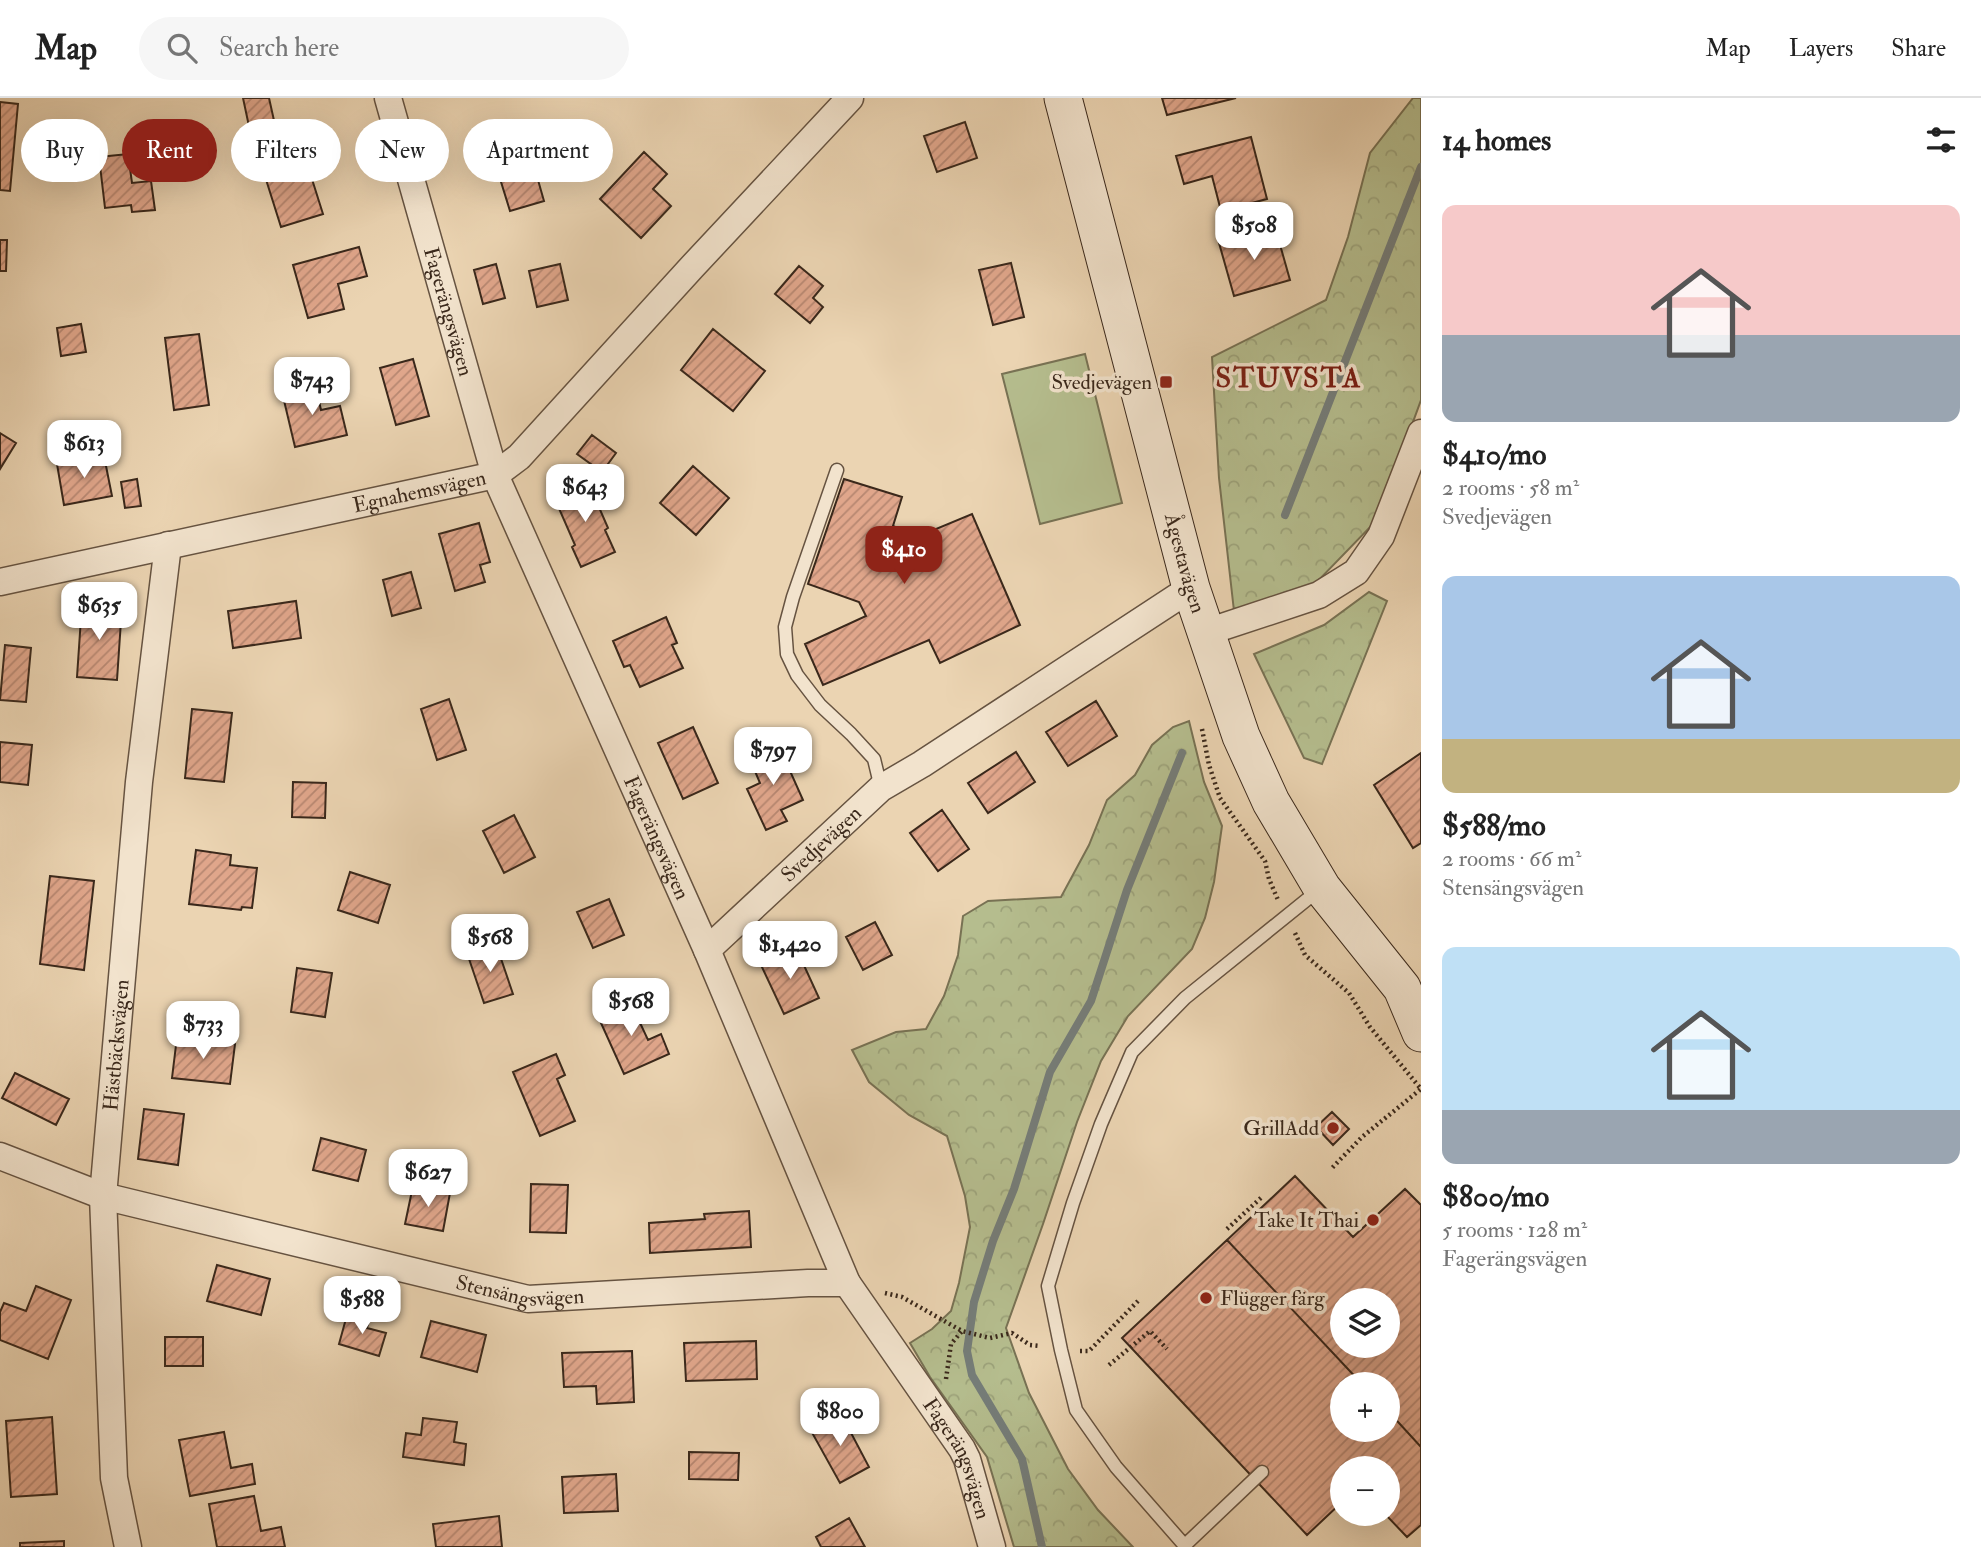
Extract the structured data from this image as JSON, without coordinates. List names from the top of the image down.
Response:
{
  "streets": {
    "main road": ["Ågestavägen"],
    "street": [
      "Fagerängsvägen",
      "Egnahemsvägen",
      "Svedjevägen",
      "Hästbäcksvägen",
      "Stensängsvägen"
    ]
  },
  "crossings": [
    ["Fagerängsvägen", "Egnahemsvägen"],
    ["Fagerängsvägen", "Svedjevägen"],
    ["Fagerängsvägen", "Stensängsvägen"],
    ["Egnahemsvägen", "Hästbäcksvägen"],
    ["Ågestavägen", "Svedjevägen"],
    ["Hästbäcksvägen", "Stensängsvägen"]
  ],
  "districts": ["STUVSTA"],
  "places": {
    "transit": ["Svedjevägen"],
    "other": ["GrillAdd", "Take It Thai", "Flügger färg"]
  },
  "page": {
    "header": "Map",
    "search": "Search here",
    "nav": ["Map", "Layers", "Share"],
    "heading": "14 homes",
    "chip": [
      "Buy",
      "Rent",
      "Filters",
      "New",
      "Apartment"
    ],
    "list": [
      {
        "name": "$410/mo",
        "note": "2 rooms · 58 m² · Svedjevägen"
      },
      {
        "name": "$588/mo",
        "note": "2 rooms · 66 m² · Stensängsvägen"
      },
      {
        "name": "$800/mo",
        "note": "5 rooms · 128 m² · Fagerängsvägen"
      }
    ],
    "price": [
      "$508",
      "$743",
      "$613",
      "$643",
      "$410",
      "$635",
      "$797",
      "$568",
      "$1,420",
      "$568",
      "$733",
      "$627",
      "$588",
      "$800"
    ],
    "map_buttons": ["+", "−"]
  }
}
